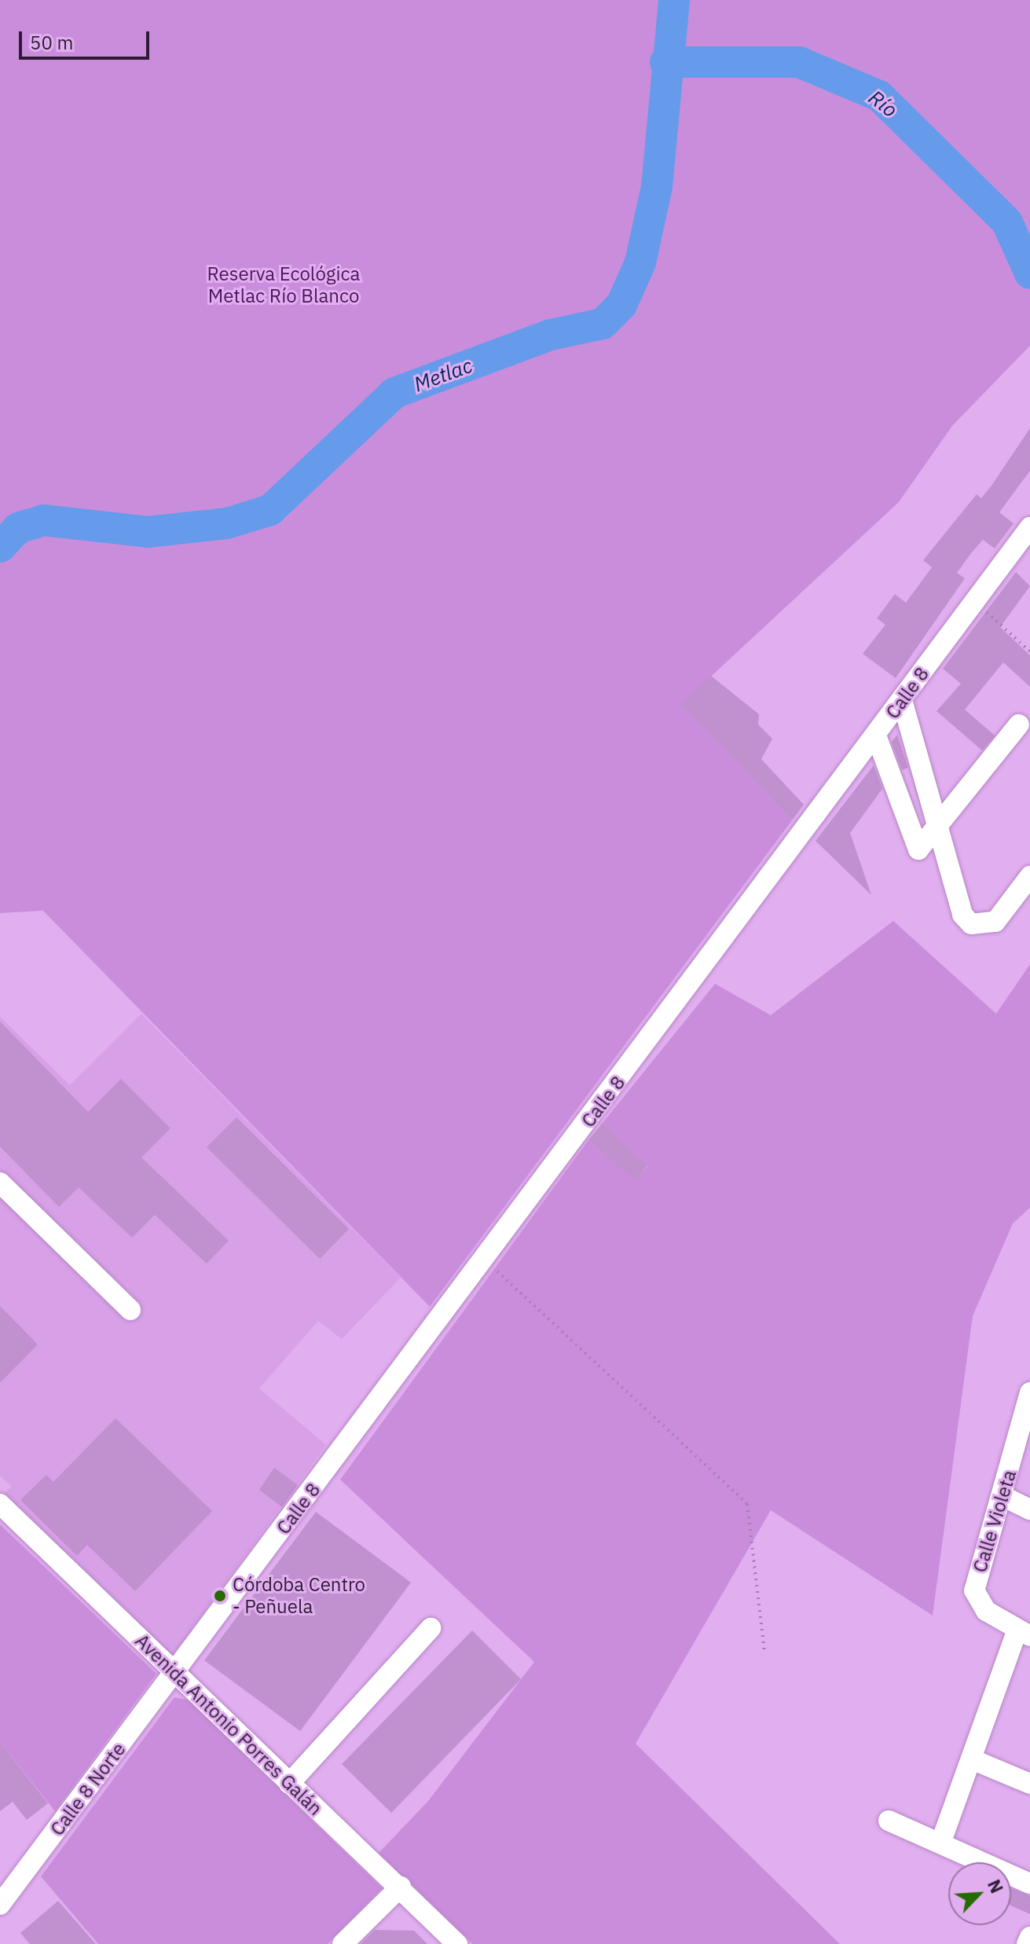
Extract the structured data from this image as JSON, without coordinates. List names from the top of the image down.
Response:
{
  "streets": {
    "street": [
      "Calle 8",
      "Calle Violeta",
      "Avenida Antonio Porres Galán",
      "Calle 8 Norte"
    ]
  },
  "crossings": [
    ["Calle 8", "Avenida Antonio Porres Galán"],
    ["Calle 8", "Calle 8 Norte"],
    ["Avenida Antonio Porres Galán", "Calle 8 Norte"]
  ],
  "water": ["Río", "Metlac"],
  "parks": ["Reserva Ecológica Metlac Río Blanco"],
  "places": ["Córdoba Centro - Peñuela"],
  "scale_bar": "50 m",
  "north": "top right"
}
